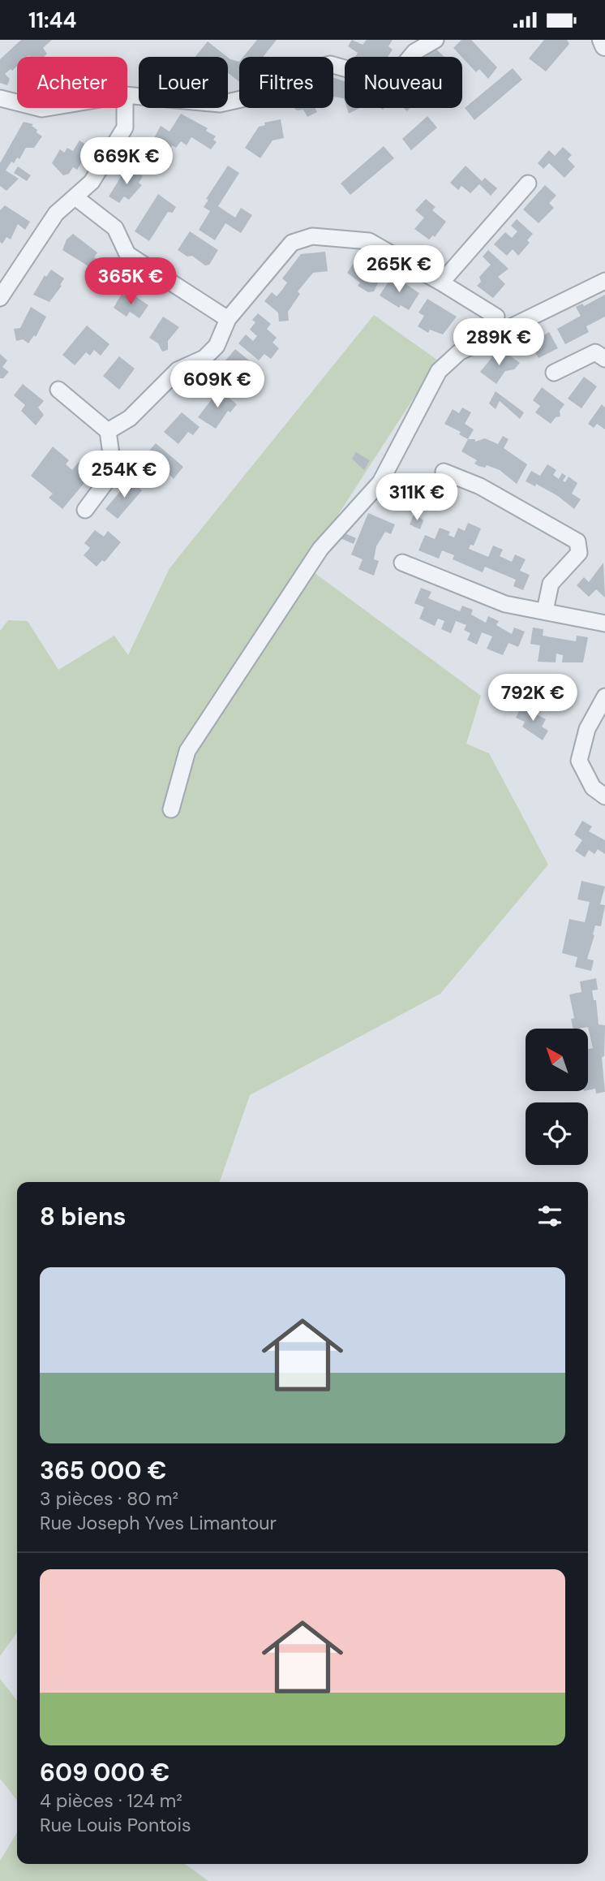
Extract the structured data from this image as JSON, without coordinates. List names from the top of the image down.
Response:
{
  "north": "top left",
  "page": {
    "status": "11:44",
    "chip": [
      "Acheter",
      "Louer",
      "Filtres",
      "Nouveau"
    ],
    "price": [
      "669K €",
      "265K €",
      "365K €",
      "289K €",
      "609K €",
      "254K €",
      "311K €",
      "792K €"
    ],
    "heading": "8 biens",
    "list": [
      {
        "name": "365 000 €",
        "note": "3 pièces · 80 m² · Rue Joseph Yves Limantour"
      },
      {
        "name": "609 000 €",
        "note": "4 pièces · 124 m² · Rue Louis Pontois"
      }
    ]
  }
}
